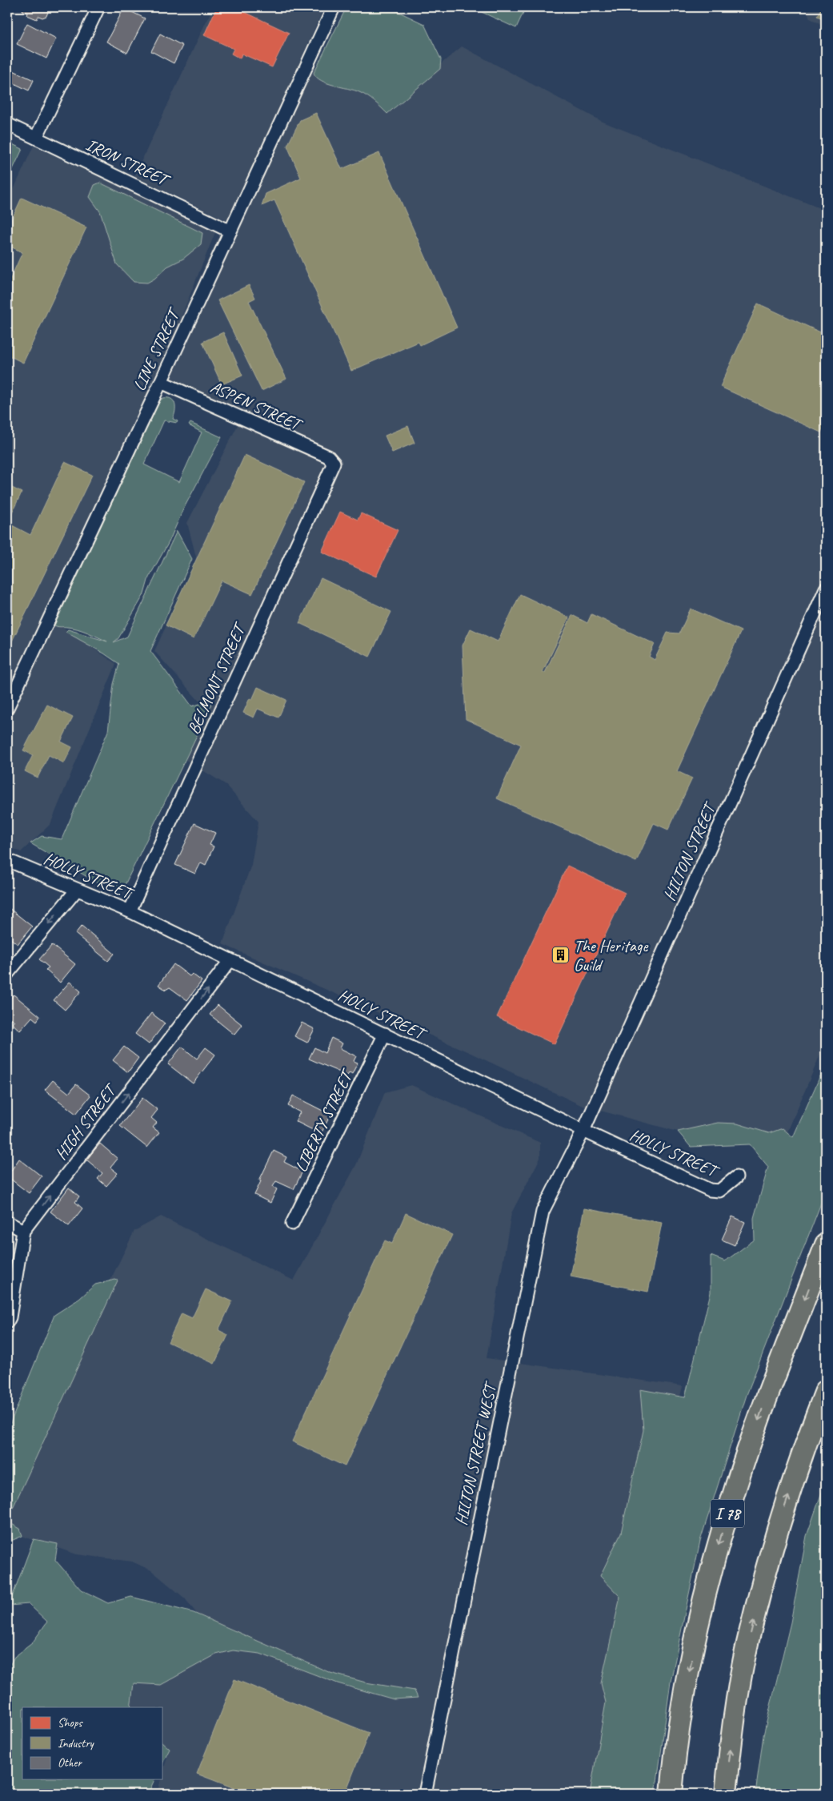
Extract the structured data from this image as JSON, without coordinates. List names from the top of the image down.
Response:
{
  "streets": {
    "highway": ["I 78"],
    "street": [
      "IRON STREET",
      "LINE STREET",
      "ASPEN STREET",
      "BELMONT STREET",
      "HILTON STREET",
      "HOLLY STREET",
      "LIBERTY STREET",
      "HIGH STREET",
      "HILTON STREET WEST"
    ]
  },
  "crossings": [
    ["IRON STREET", "LINE STREET"],
    ["LINE STREET", "ASPEN STREET"],
    ["ASPEN STREET", "BELMONT STREET"],
    ["BELMONT STREET", "HOLLY STREET"],
    ["HILTON STREET", "HOLLY STREET"],
    ["HILTON STREET", "HILTON STREET WEST"],
    ["HOLLY STREET", "LIBERTY STREET"],
    ["HOLLY STREET", "HIGH STREET"],
    ["HOLLY STREET", "HILTON STREET WEST"]
  ],
  "one_way": ["HIGH STREET"],
  "places": {
    "building": ["The Heritage Guild"]
  },
  "legend": ["Shops", "Industry", "Other"]
}
